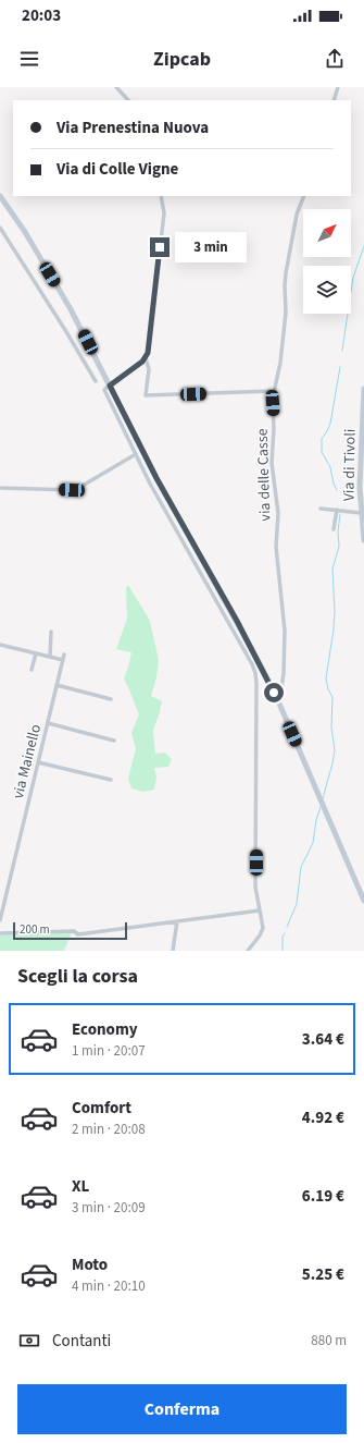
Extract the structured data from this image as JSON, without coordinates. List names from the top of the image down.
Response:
{
  "streets": {
    "main road": ["Via di Tivoli"],
    "street": ["via delle Casse", "via Mainello"]
  },
  "scale_bar": "200 m",
  "north": "top right",
  "page": {
    "status": "20:03",
    "header": "Zipcab",
    "banner": ["Via Prenestina Nuova", "Via di Colle Vigne"],
    "bubble": "3 min",
    "scale": "200 m",
    "heading": "Scegli la corsa",
    "list": [
      {
        "name": "Economy",
        "note": "1 min · 20:07",
        "value": "3.64 €"
      },
      {
        "name": "Comfort",
        "note": "2 min · 20:08",
        "value": "4.92 €"
      },
      {
        "name": "XL",
        "note": "3 min · 20:09",
        "value": "6.19 €"
      },
      {
        "name": "Moto",
        "note": "4 min · 20:10",
        "value": "5.25 €"
      }
    ],
    "pay": ["Contanti", "880 m"],
    "buttons": "Conferma"
  }
}
